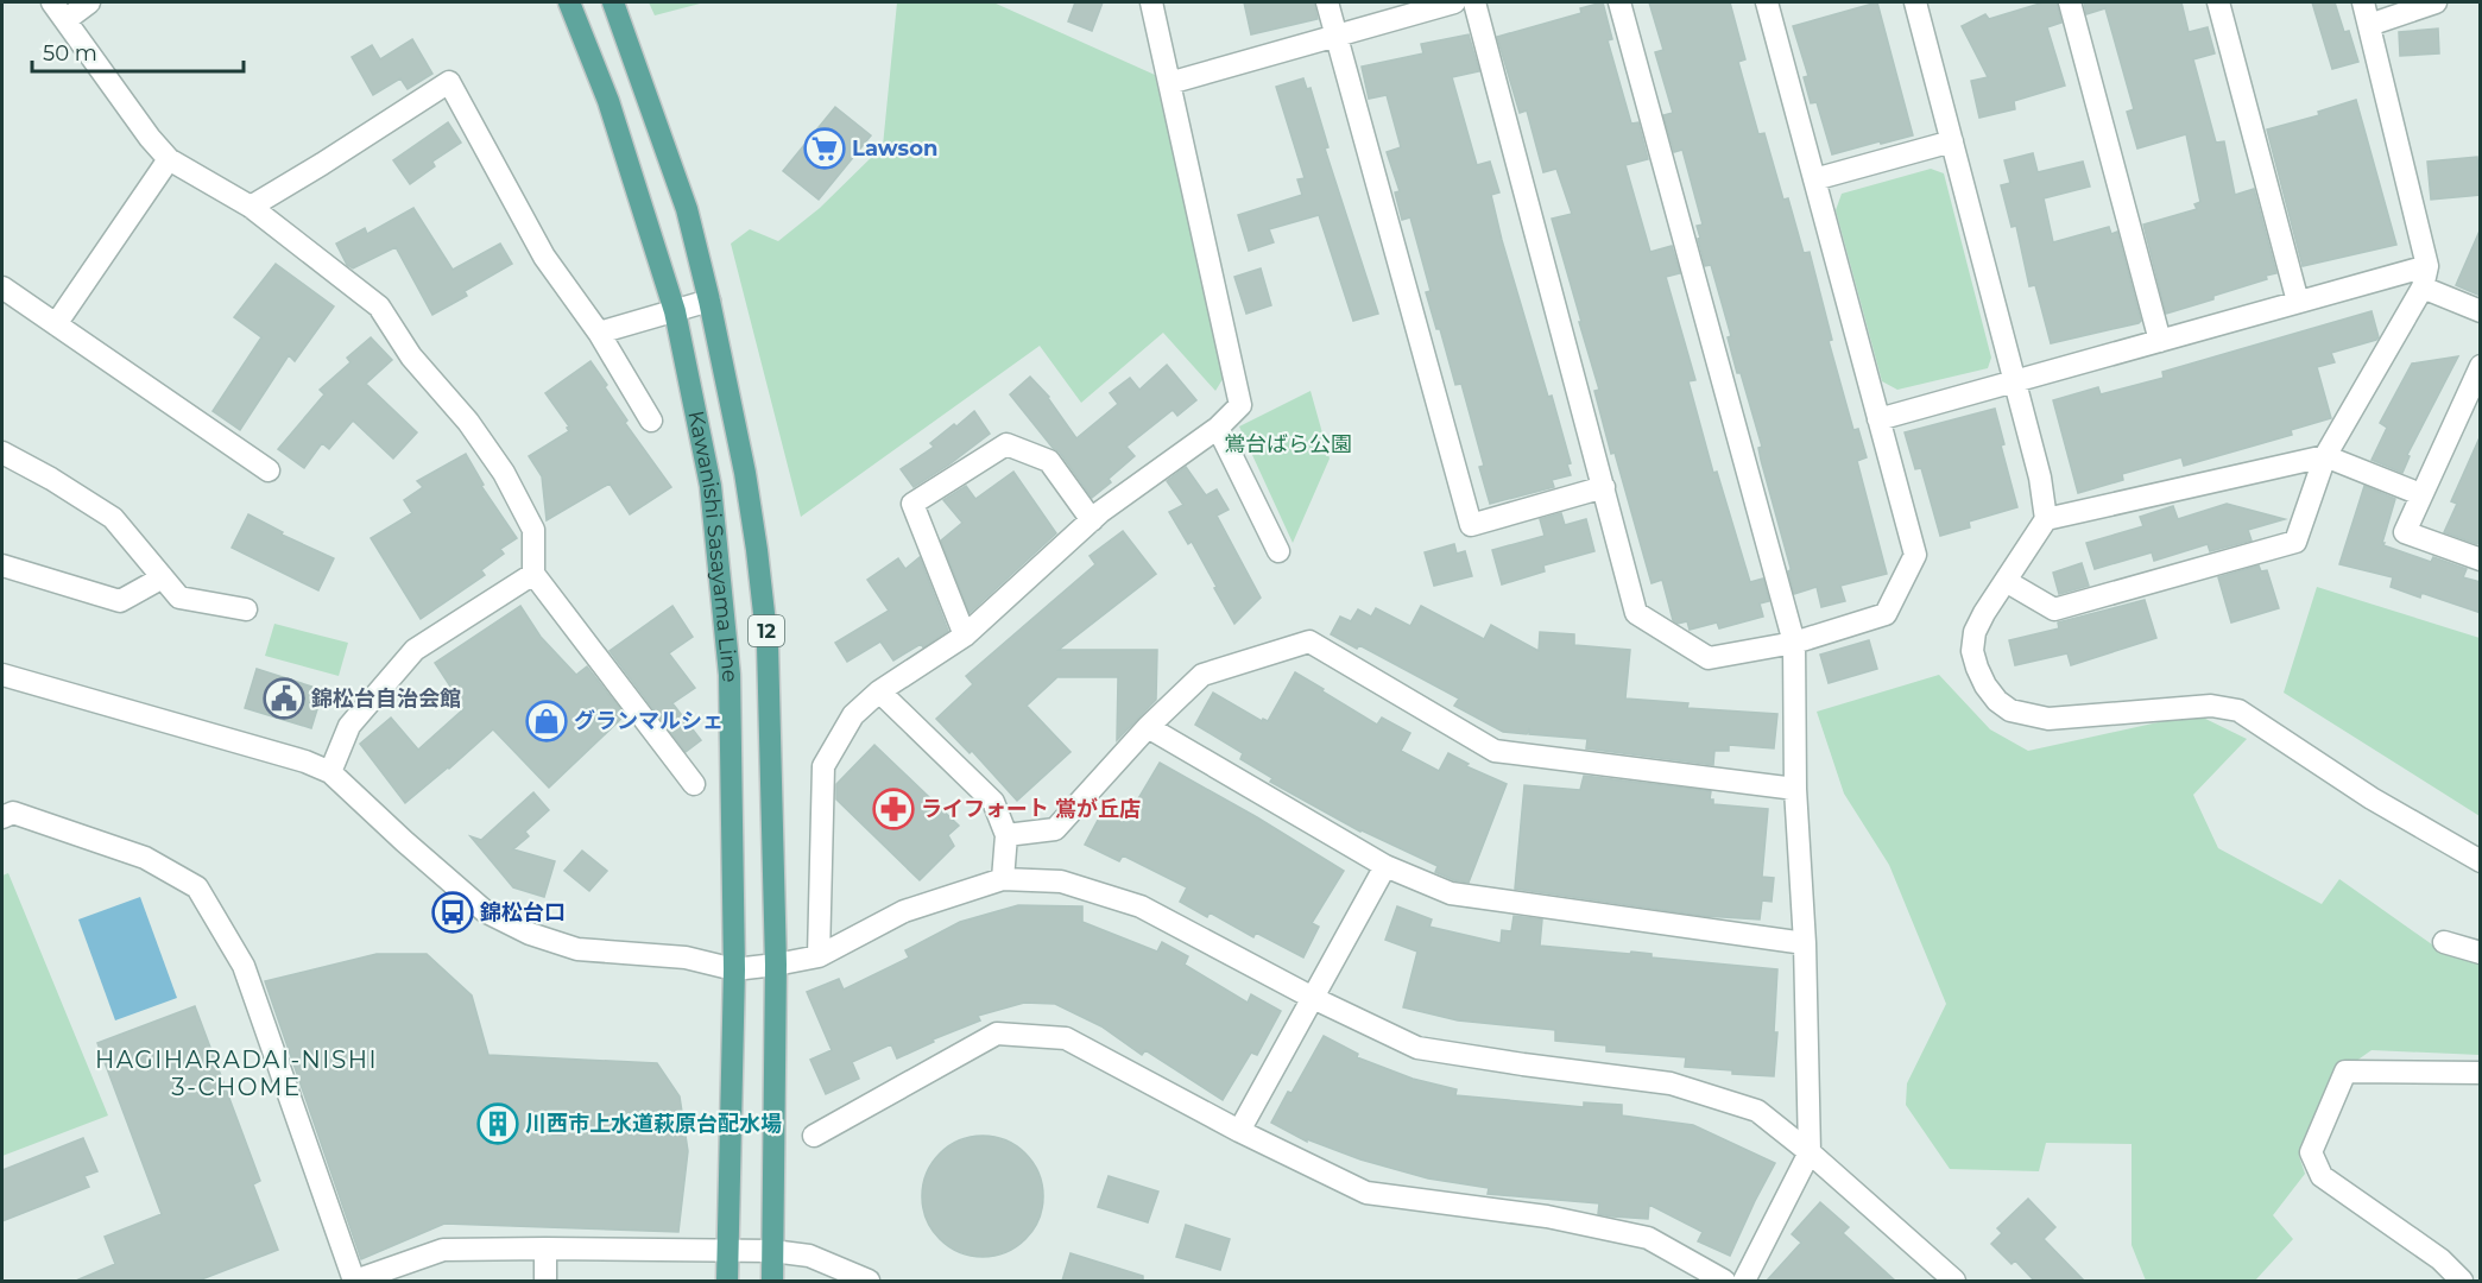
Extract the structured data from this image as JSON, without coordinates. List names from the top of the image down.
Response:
{
  "streets": {
    "main road": ["Kawanishi Sasayama Line", "12"]
  },
  "districts": ["HAGIHARADAI-NISHI 3-CHOME"],
  "parks": ["鴬台ばら公園"],
  "places": {
    "supermarket": ["Lawson"],
    "public building": ["錦松台自治会館"],
    "shop": ["グランマルシェ"],
    "pharmacy": ["ライフォート 鴬が丘店"],
    "bus stop": ["錦松台口"],
    "building": ["川西市上水道萩原台配水場"]
  },
  "scale_bar": "50 m"
}
